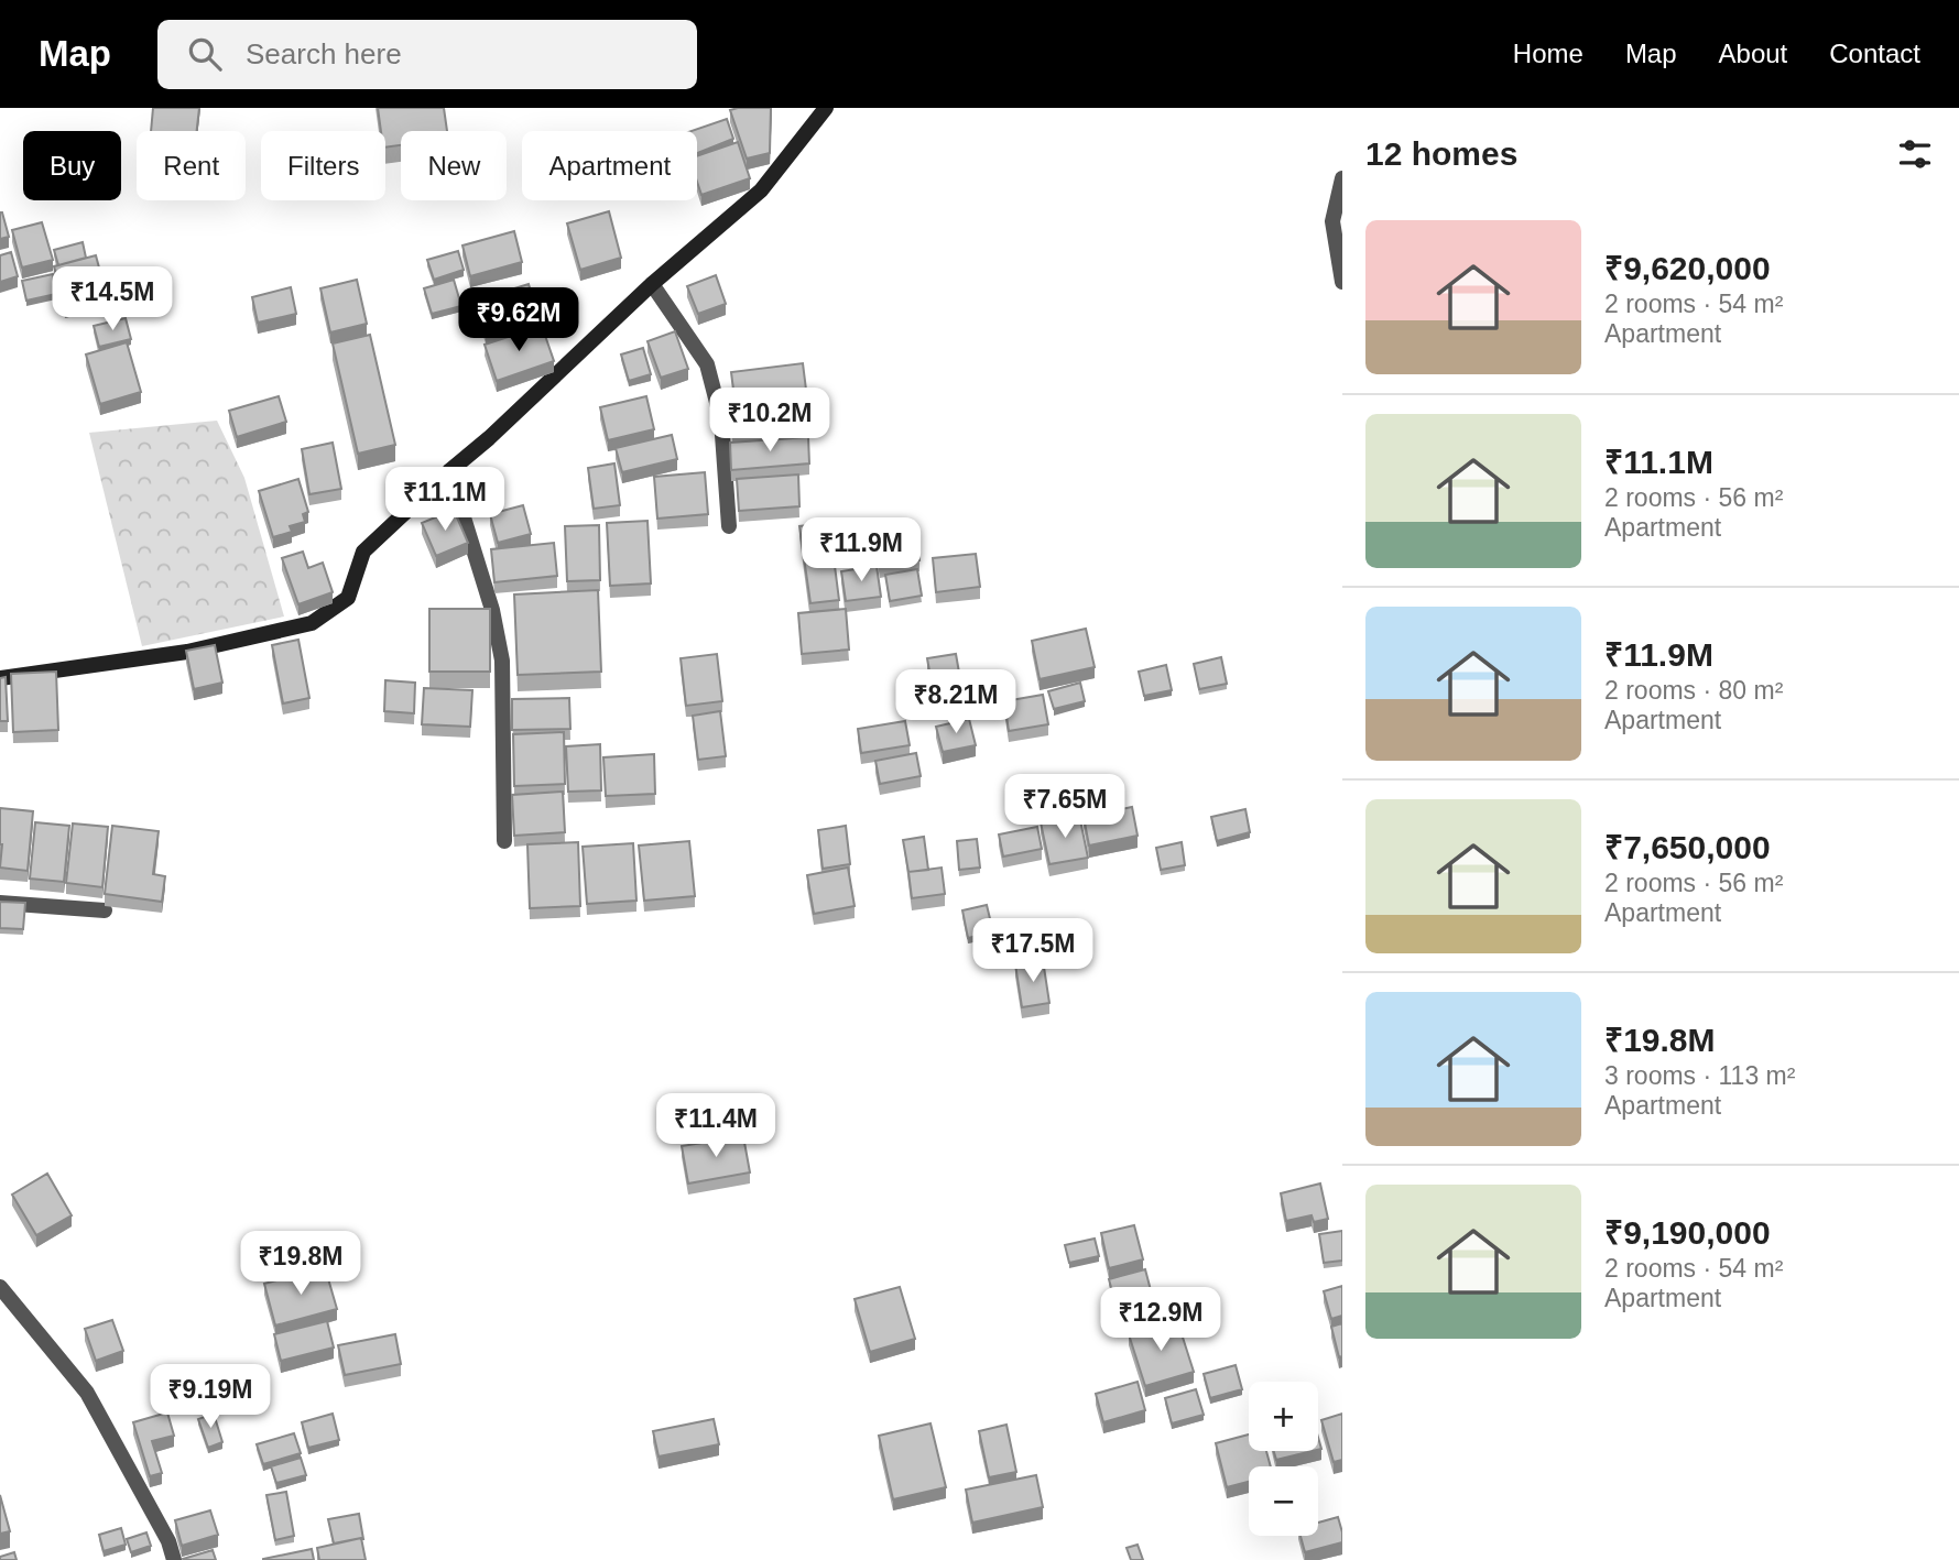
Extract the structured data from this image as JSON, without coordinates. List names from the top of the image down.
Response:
{
  "page": {
    "header": "Map",
    "search": "Search here",
    "nav": [
      "Home",
      "Map",
      "About",
      "Contact"
    ],
    "heading": "12 homes",
    "chip": [
      "Buy",
      "Rent",
      "Filters",
      "New",
      "Apartment"
    ],
    "list": [
      {
        "name": "₹9,620,000",
        "note": "2 rooms · 54 m² · Apartment"
      },
      {
        "name": "₹11.1M",
        "note": "2 rooms · 56 m² · Apartment"
      },
      {
        "name": "₹11.9M",
        "note": "2 rooms · 80 m² · Apartment"
      },
      {
        "name": "₹7,650,000",
        "note": "2 rooms · 56 m² · Apartment"
      },
      {
        "name": "₹19.8M",
        "note": "3 rooms · 113 m² · Apartment"
      },
      {
        "name": "₹9,190,000",
        "note": "2 rooms · 54 m² · Apartment"
      }
    ],
    "price": [
      "₹14.5M",
      "₹9.62M",
      "₹10.2M",
      "₹11.1M",
      "₹11.9M",
      "₹8.21M",
      "₹7.65M",
      "₹17.5M",
      "₹11.4M",
      "₹19.8M",
      "₹12.9M",
      "₹9.19M"
    ],
    "map_buttons": ["+", "−"]
  }
}
